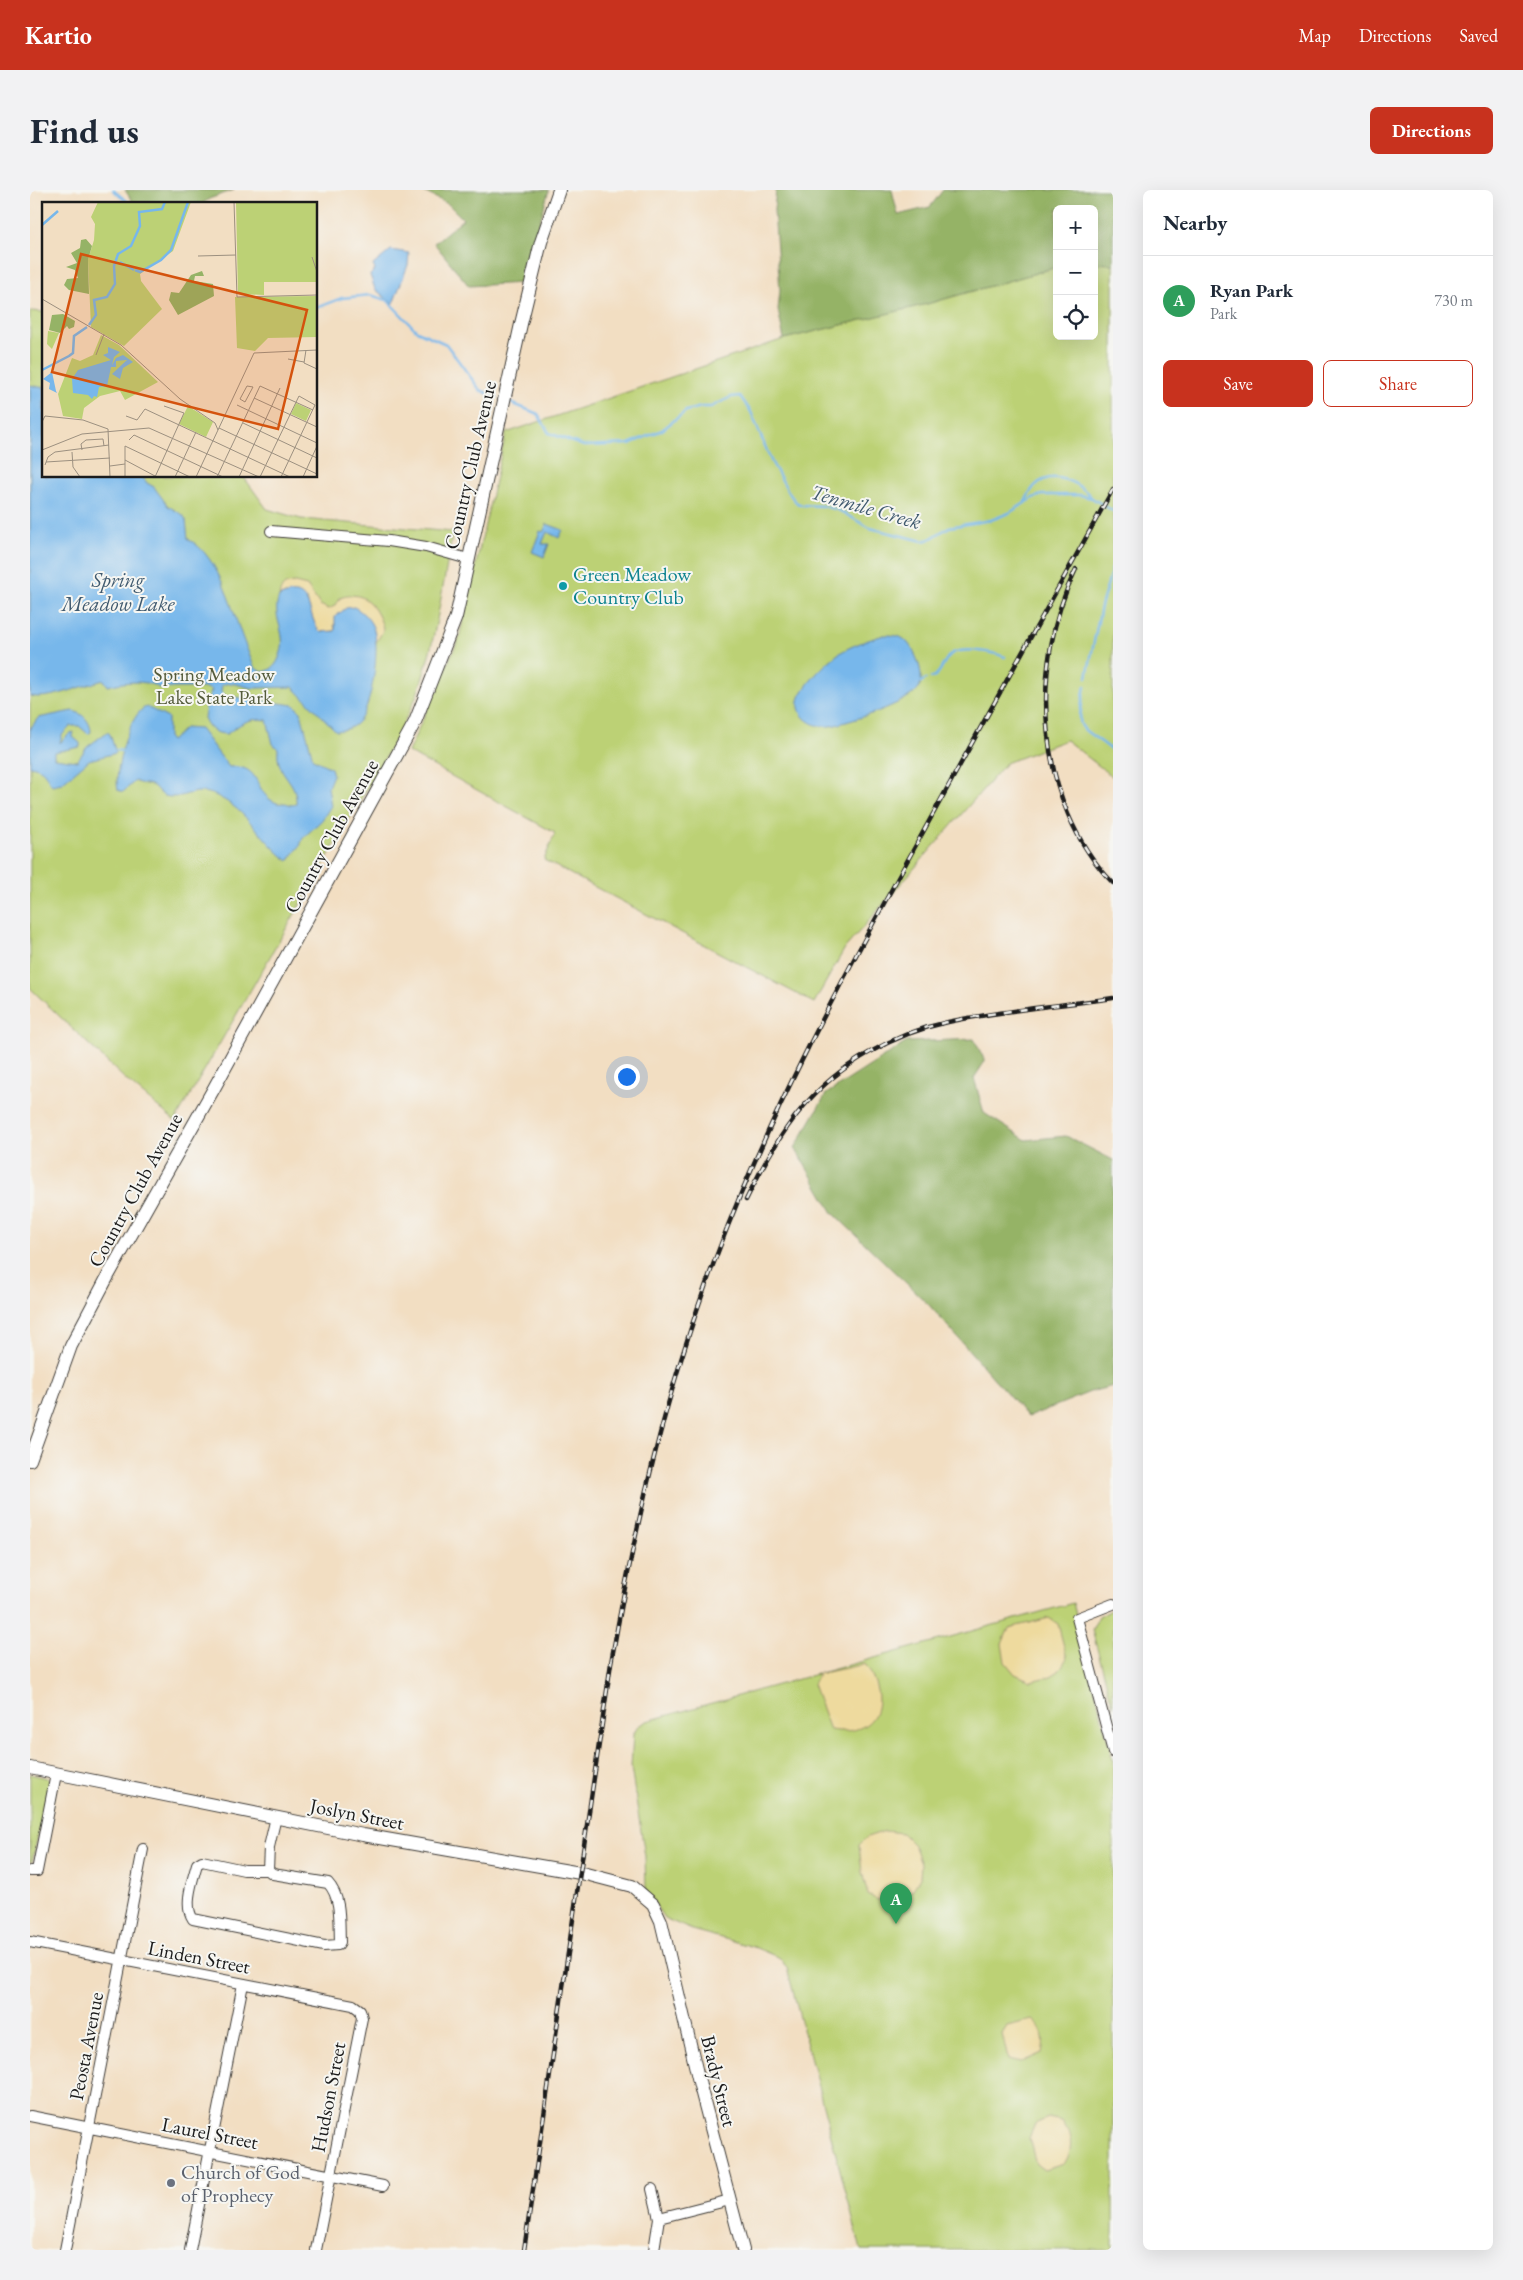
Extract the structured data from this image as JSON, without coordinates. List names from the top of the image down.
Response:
{
  "streets": {
    "street": [
      "Country Club Avenue",
      "Joslyn Street",
      "Linden Street",
      "Peosta Avenue",
      "Brady Street",
      "Hudson Street",
      "Laurel Street"
    ]
  },
  "crossings": [
    ["Joslyn Street", "Brady Street"],
    ["Linden Street", "Peosta Avenue"],
    ["Linden Street", "Hudson Street"],
    ["Peosta Avenue", "Laurel Street"],
    ["Hudson Street", "Laurel Street"]
  ],
  "water": ["Tenmile Creek", "Spring Meadow Lake"],
  "parks": ["Spring Meadow Lake State Park"],
  "places": ["Green Meadow Country Club", "Church of God of Prophecy"],
  "page": {
    "header": "Kartio",
    "nav": ["Map", "Directions", "Saved"],
    "buttons": [
      "Directions",
      ["Save", "Share"]
    ],
    "title": "Find us",
    "heading": "Nearby",
    "map_buttons": ["+", "−"],
    "list": [
      {
        "mark": "A",
        "name": "Ryan Park",
        "note": "Park",
        "value": "730 m"
      }
    ],
    "pins": "A"
  }
}
